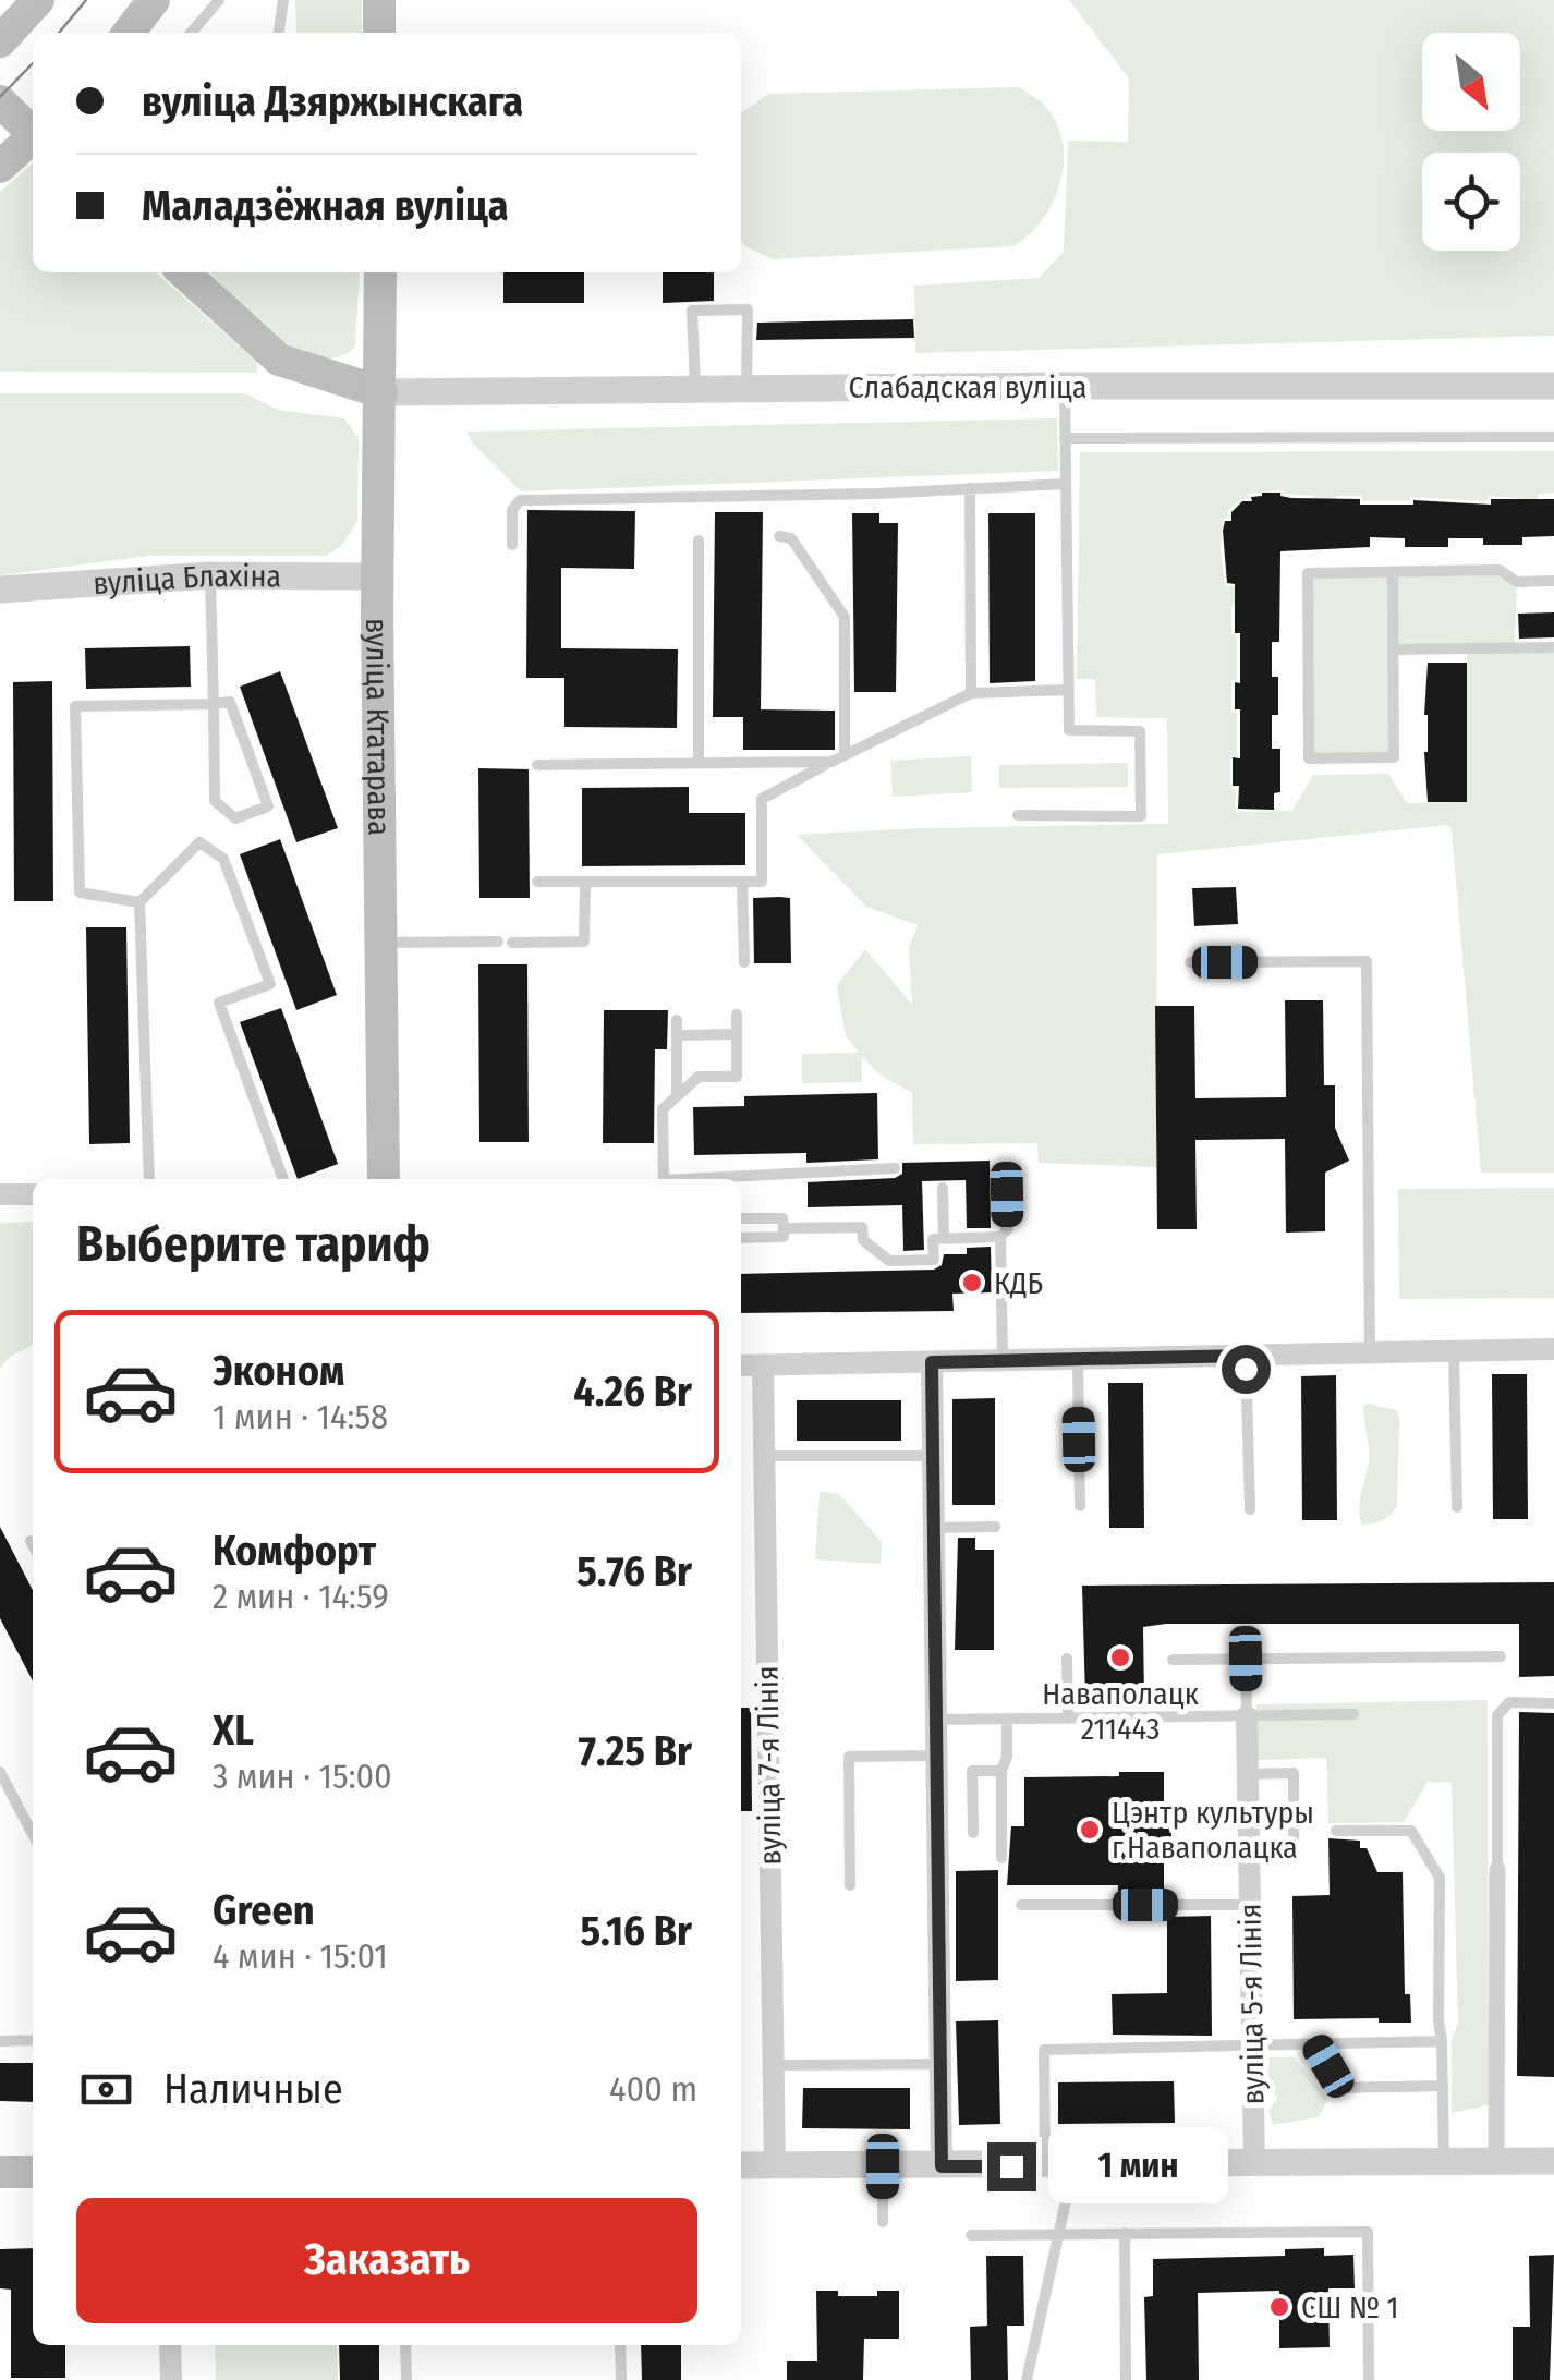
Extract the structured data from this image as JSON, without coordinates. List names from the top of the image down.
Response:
{
  "streets": {
    "main road": ["вуліца Ктатарава"],
    "street": [
      "Слабадская вуліца",
      "вуліца Блахіна",
      "вуліца 7-я Лінія",
      "вуліца 5-я Лінія"
    ]
  },
  "crossings": [
    ["Слабадская вуліца", "вуліца Ктатарава"],
    ["вуліца Блахіна", "вуліца Ктатарава"]
  ],
  "places": [
    "КДБ",
    "Наваполацк 211443",
    "Цэнтр культуры г.Наваполацка",
    "СШ № 1"
  ],
  "north": "bottom right",
  "page": {
    "banner": ["вуліца Дзяржынскага", "Маладзёжная вуліца"],
    "heading": "Выберите тариф",
    "list": [
      {
        "name": "Эконом",
        "note": "1 мин · 14:58",
        "value": "4.26 Br"
      },
      {
        "name": "Комфорт",
        "note": "2 мин · 14:59",
        "value": "5.76 Br"
      },
      {
        "name": "XL",
        "note": "3 мин · 15:00",
        "value": "7.25 Br"
      },
      {
        "name": "Green",
        "note": "4 мин · 15:01",
        "value": "5.16 Br"
      }
    ],
    "pay": ["Наличные", "400 m"],
    "bubble": "1 мин",
    "buttons": "Заказать"
  }
}
